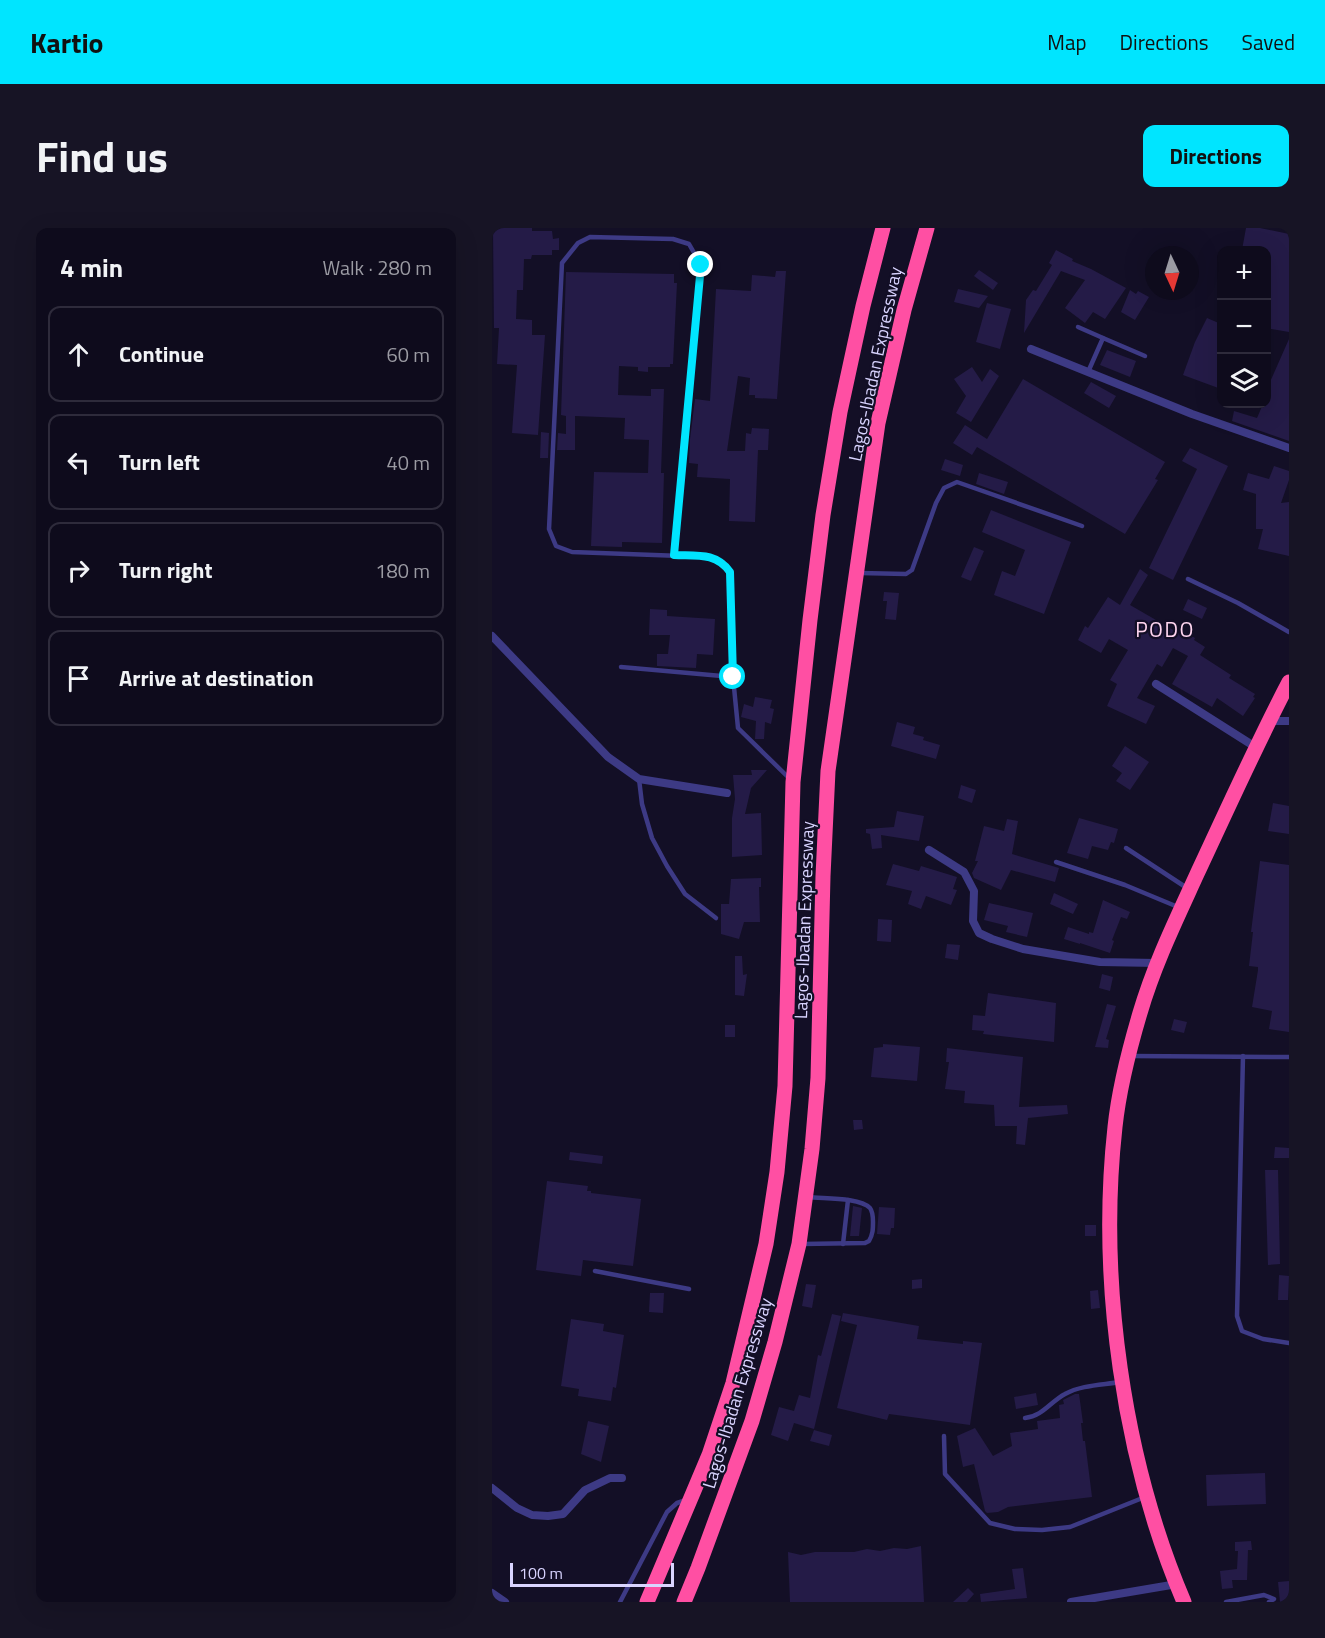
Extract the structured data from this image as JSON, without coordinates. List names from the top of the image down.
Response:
{
  "streets": {
    "highway": ["Lagos-Ibadan Expressway"]
  },
  "districts": ["PODO"],
  "scale_bar": "100 m",
  "north": "bottom",
  "page": {
    "header": "Kartio",
    "nav": ["Map", "Directions", "Saved"],
    "title": "Find us",
    "buttons": "Directions",
    "heading": ["4 min", "Walk · 280 m"],
    "map_buttons": ["+", "−"],
    "list": [
      ["Continue", "60 m"],
      ["Turn left", "40 m"],
      ["Turn right", "180 m"],
      "Arrive at destination"
    ],
    "scale": "100 m"
  }
}
